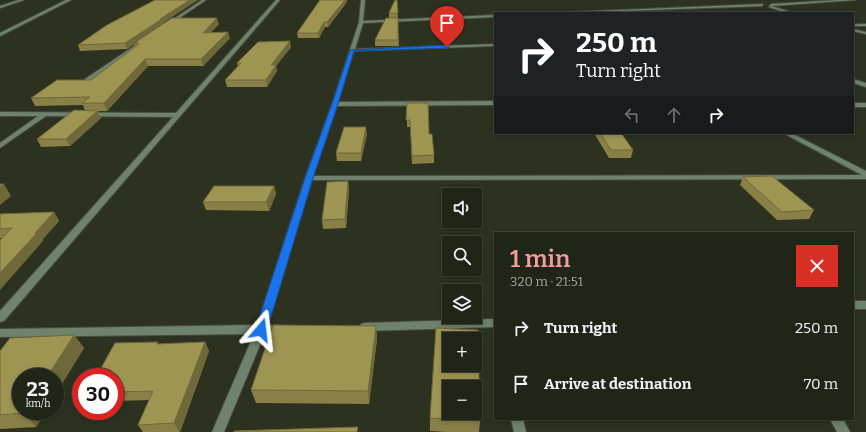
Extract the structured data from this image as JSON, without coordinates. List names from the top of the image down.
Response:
{
  "page": {
    "turn": ["250 m", "Turn right"],
    "map_buttons": ["+", "−"],
    "heading": ["1 min", "320 m · 21:51"],
    "list": [
      {
        "name": "Turn right",
        "value": "250 m"
      },
      {
        "name": "Arrive at destination",
        "value": "70 m"
      }
    ],
    "speed": "23 km/h",
    "limit": "30"
  }
}
